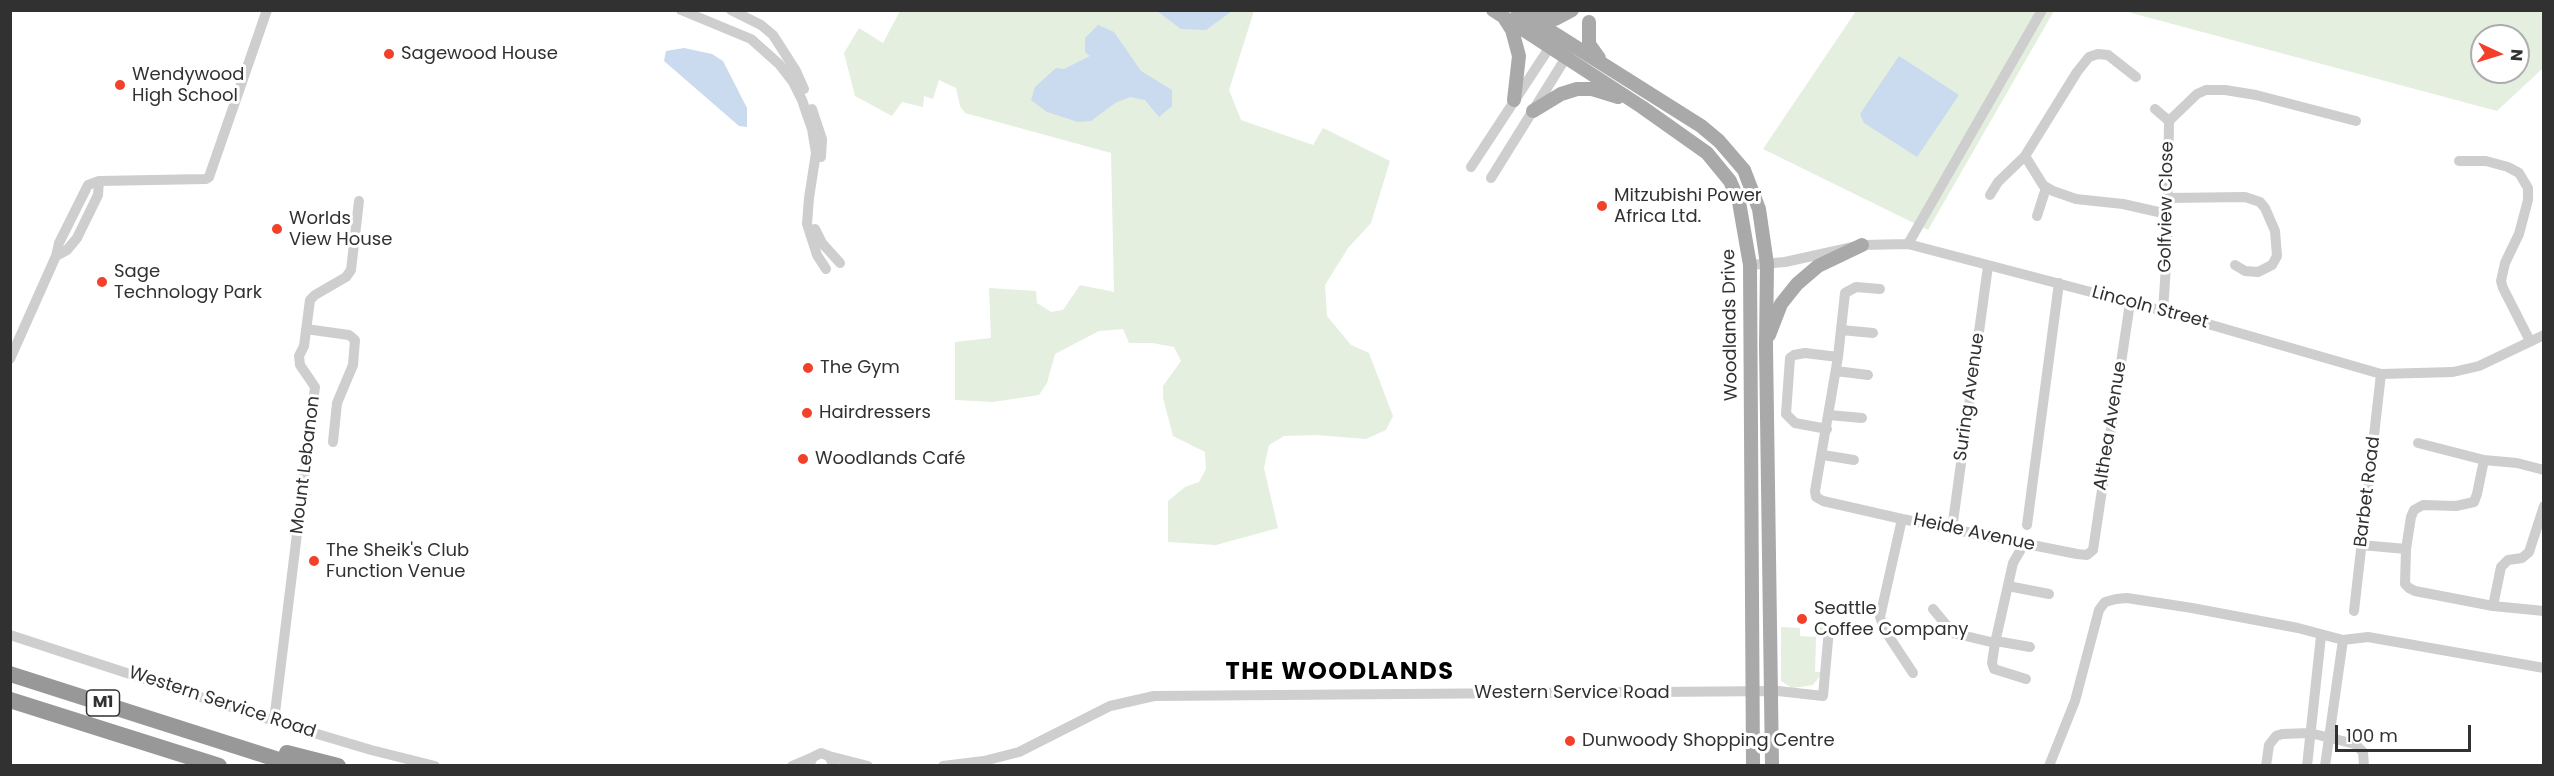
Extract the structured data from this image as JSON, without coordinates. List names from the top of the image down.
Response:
{
  "streets": {
    "highway": ["M1"],
    "main road": ["Woodlands Drive"],
    "street": [
      "Golfview Close",
      "Lincoln Street",
      "Suring Avenue",
      "Althea Avenue",
      "Mount Lebanon",
      "Barbet Road",
      "Heide Avenue",
      "Western Service Road"
    ]
  },
  "crossings": [
    ["Golfview Close", "Lincoln Street"],
    ["Lincoln Street", "Woodlands Drive"],
    ["Lincoln Street", "Suring Avenue"],
    ["Lincoln Street", "Althea Avenue"],
    ["Lincoln Street", "Barbet Road"],
    ["Woodlands Drive", "Western Service Road"],
    ["Suring Avenue", "Heide Avenue"],
    ["Althea Avenue", "Heide Avenue"],
    ["Mount Lebanon", "Western Service Road"]
  ],
  "districts": ["THE WOODLANDS"],
  "places": [
    "Sagewood House",
    "Wendywood High School",
    "Mitzubishi Power Africa Ltd.",
    "Worlds View House",
    "Sage Technology Park",
    "The Gym",
    "Hairdressers",
    "Woodlands Café",
    "The Sheik's Club Function Venue",
    "Seattle Coffee Company",
    "Dunwoody Shopping Centre"
  ],
  "scale_bar": "100 m",
  "north": "right"
}
